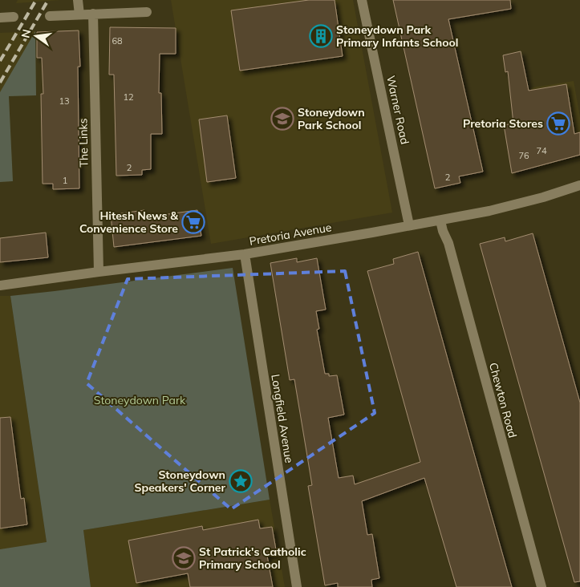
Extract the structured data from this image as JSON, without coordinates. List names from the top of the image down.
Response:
{
  "streets": {
    "street": [
      "Warner Road",
      "The Links",
      "Pretoria Avenue",
      "Chewton Road",
      "Longfield Avenue"
    ]
  },
  "crossings": [
    ["Warner Road", "Pretoria Avenue"],
    ["The Links", "Pretoria Avenue"],
    ["Pretoria Avenue", "Chewton Road"],
    ["Pretoria Avenue", "Longfield Avenue"]
  ],
  "parks": ["Stoneydown Park"],
  "places": {
    "building": ["Stoneydown Park Primary Infants School"],
    "school or university": ["Stoneydown Park School", "St Patrick's Catholic Primary School"],
    "supermarket": ["Pretoria Stores", "Hitesh News & Convenience Store"],
    "place": ["Stoneydown Speakers' Corner"]
  },
  "house_numbers": [
    "68",
    "12",
    "13",
    "74",
    "76",
    "2",
    "2",
    "1"
  ],
  "north": "left"
}
